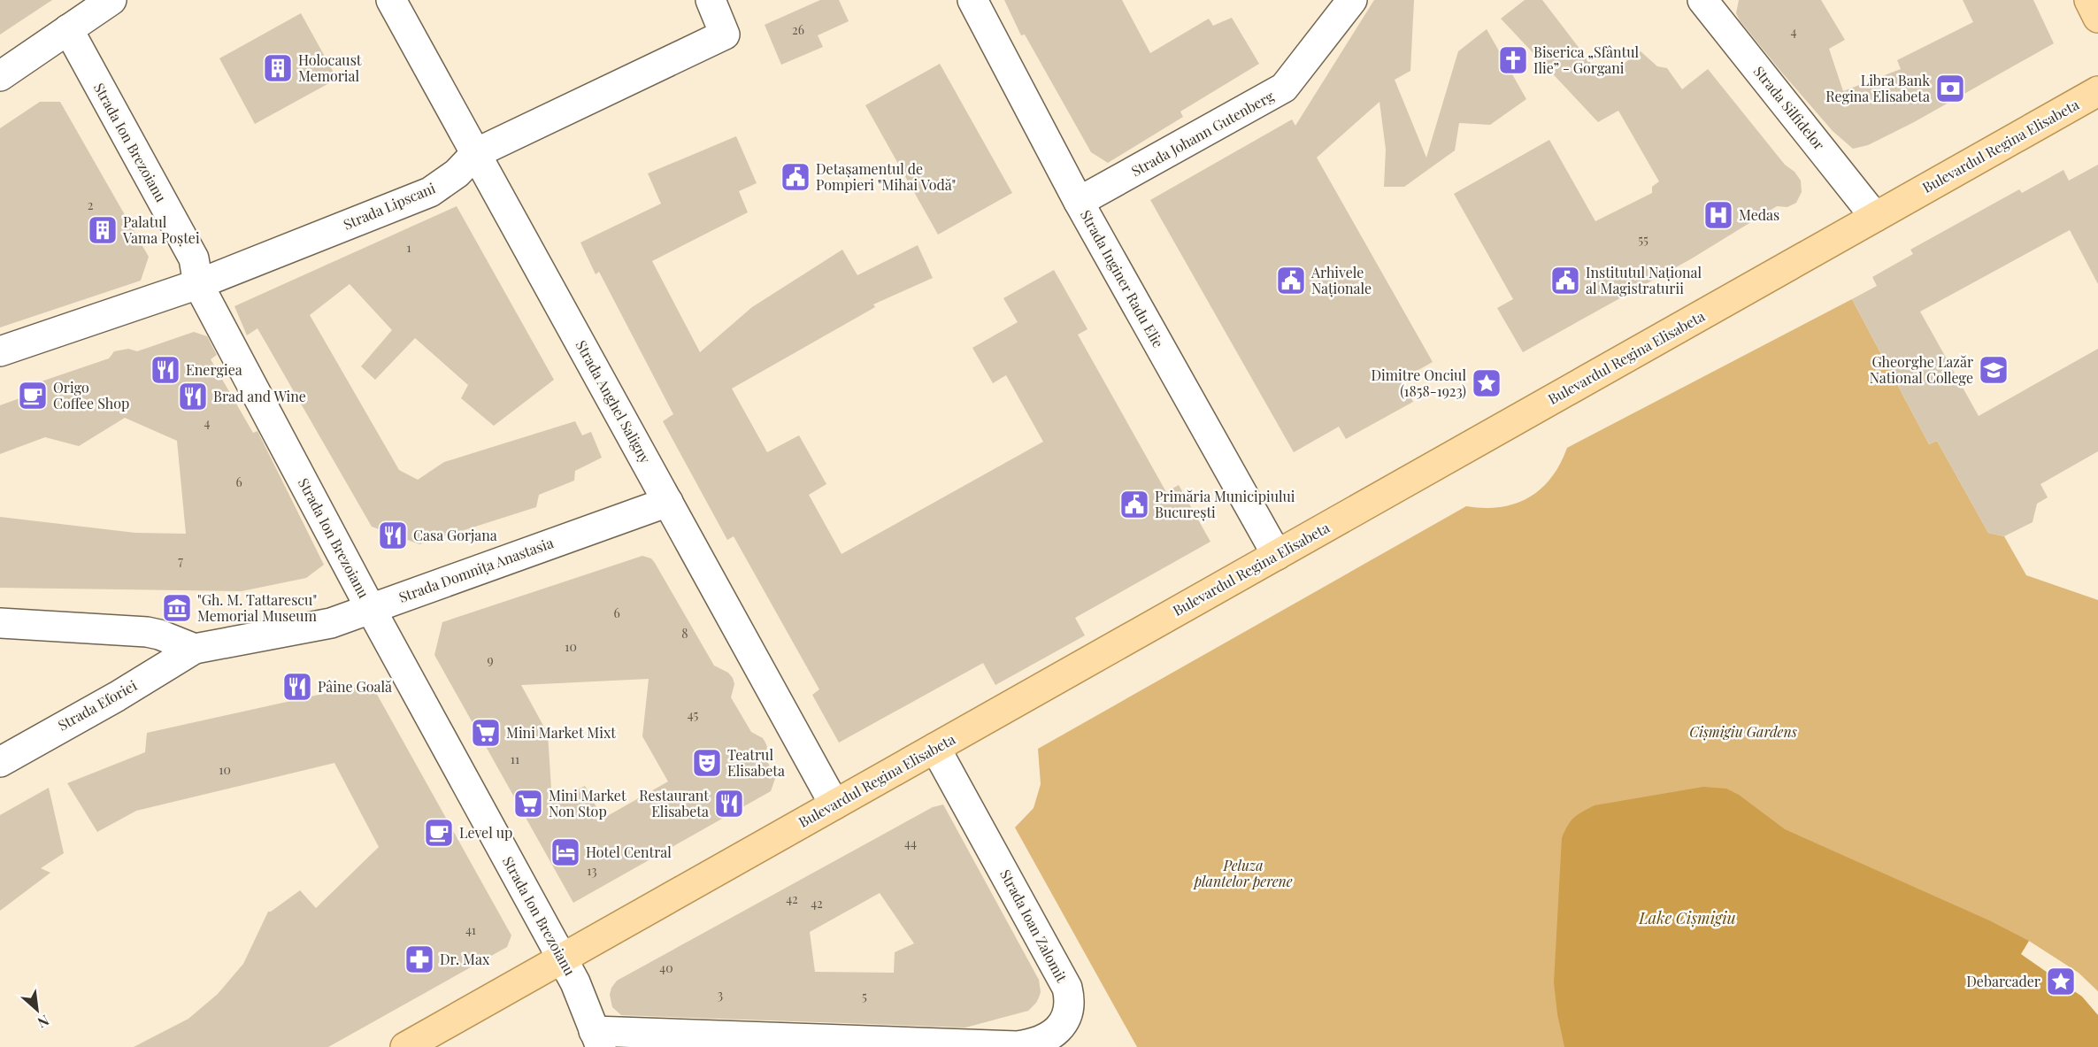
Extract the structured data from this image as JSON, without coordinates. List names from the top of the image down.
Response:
{
  "streets": {
    "main road": ["Bulevardul Regina Elisabeta"],
    "street": [
      "Strada Silfidelor",
      "Strada Johann Gutenberg",
      "Strada Ion Brezoianu",
      "Strada Lipscani",
      "Strada Inginer Radu Elie",
      "Strada Anghel Saligny",
      "Strada Domnița Anastasia",
      "Strada Eforiei",
      "Strada Ioan Zalomit"
    ]
  },
  "crossings": [
    ["Strada Silfidelor", "Bulevardul Regina Elisabeta"],
    ["Strada Johann Gutenberg", "Strada Inginer Radu Elie"],
    ["Strada Ion Brezoianu", "Bulevardul Regina Elisabeta"],
    ["Strada Ion Brezoianu", "Strada Lipscani"],
    ["Strada Ion Brezoianu", "Strada Domnița Anastasia"],
    ["Strada Ion Brezoianu", "Strada Ioan Zalomit"],
    ["Bulevardul Regina Elisabeta", "Strada Inginer Radu Elie"],
    ["Bulevardul Regina Elisabeta", "Strada Anghel Saligny"],
    ["Bulevardul Regina Elisabeta", "Strada Ioan Zalomit"],
    ["Strada Lipscani", "Strada Anghel Saligny"],
    ["Strada Anghel Saligny", "Strada Domnița Anastasia"],
    ["Strada Domnița Anastasia", "Strada Eforiei"]
  ],
  "water": ["Lake Cișmigiu"],
  "parks": ["Cișmigiu Gardens", "Peluza plantelor perene"],
  "places": {
    "church": ["Biserica „Sfântul Ilie” - Gorgani"],
    "building": ["Holocaust Memorial", "Palatul Vama Poștei"],
    "bank": ["Libra Bank Regina Elisabeta"],
    "public building": [
      "Detașamentul de Pompieri \"Mihai Vodă\"",
      "Arhivele Naționale",
      "Institutul Național al Magistraturii",
      "Primăria Municipiului București"
    ],
    "hospital": ["Medas"],
    "restaurant": [
      "Energiea",
      "Brad and Wine",
      "Casa Gorjana",
      "Pâine Goală",
      "Restaurant Elisabeta"
    ],
    "school or university": ["Gheorghe Lazăr National College"],
    "place": ["Dimitre Onciul (1858-1923)", "Debarcader"],
    "cafe": ["Origo Coffee Shop", "Level up"],
    "museum": ["\"Gh. M. Tattarescu\" Memorial Museum"],
    "supermarket": ["Mini Market Mixt", "Mini Market Non Stop"],
    "theatre": ["Teatrul Elisabeta"],
    "hotel": ["Hotel Central"],
    "pharmacy": ["Dr. Max"]
  },
  "house_numbers": [
    "26",
    "4",
    "2",
    "55",
    "1",
    "4",
    "6",
    "7",
    "6",
    "8",
    "10",
    "9",
    "45",
    "11",
    "10",
    "44",
    "13",
    "42",
    "42",
    "41",
    "40",
    "3",
    "5"
  ],
  "north": "bottom right"
}
